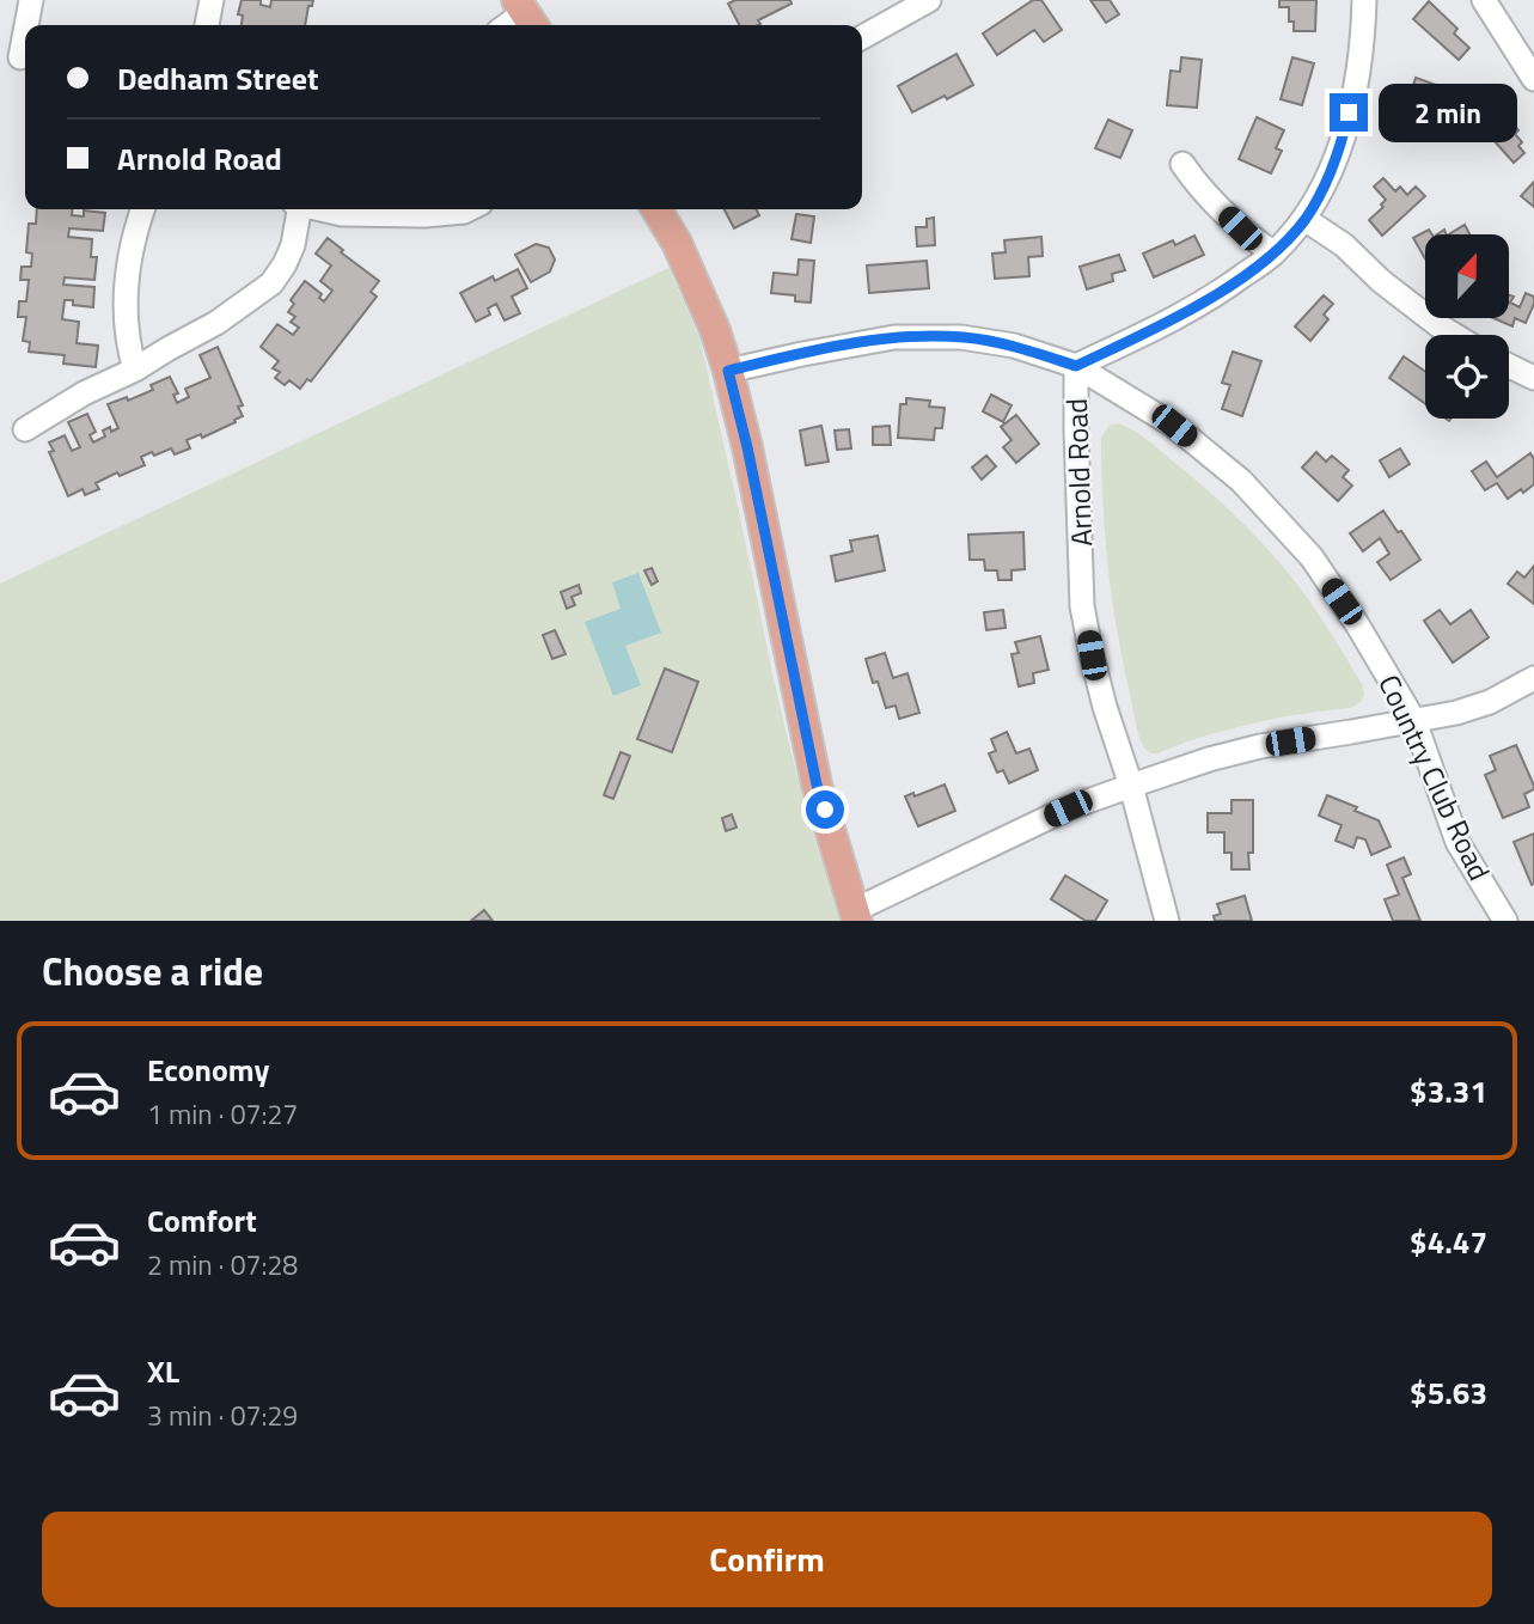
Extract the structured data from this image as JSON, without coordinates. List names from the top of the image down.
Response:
{
  "streets": {
    "street": ["Arnold Road", "Country Club Road"]
  },
  "crossings": [
    ["Arnold Road", "Country Club Road"]
  ],
  "north": "top",
  "page": {
    "banner": ["Dedham Street", "Arnold Road"],
    "bubble": "2 min",
    "heading": "Choose a ride",
    "list": [
      {
        "name": "Economy",
        "note": "1 min · 07:27",
        "value": "$3.31"
      },
      {
        "name": "Comfort",
        "note": "2 min · 07:28",
        "value": "$4.47"
      },
      {
        "name": "XL",
        "note": "3 min · 07:29",
        "value": "$5.63"
      }
    ],
    "buttons": "Confirm"
  }
}
